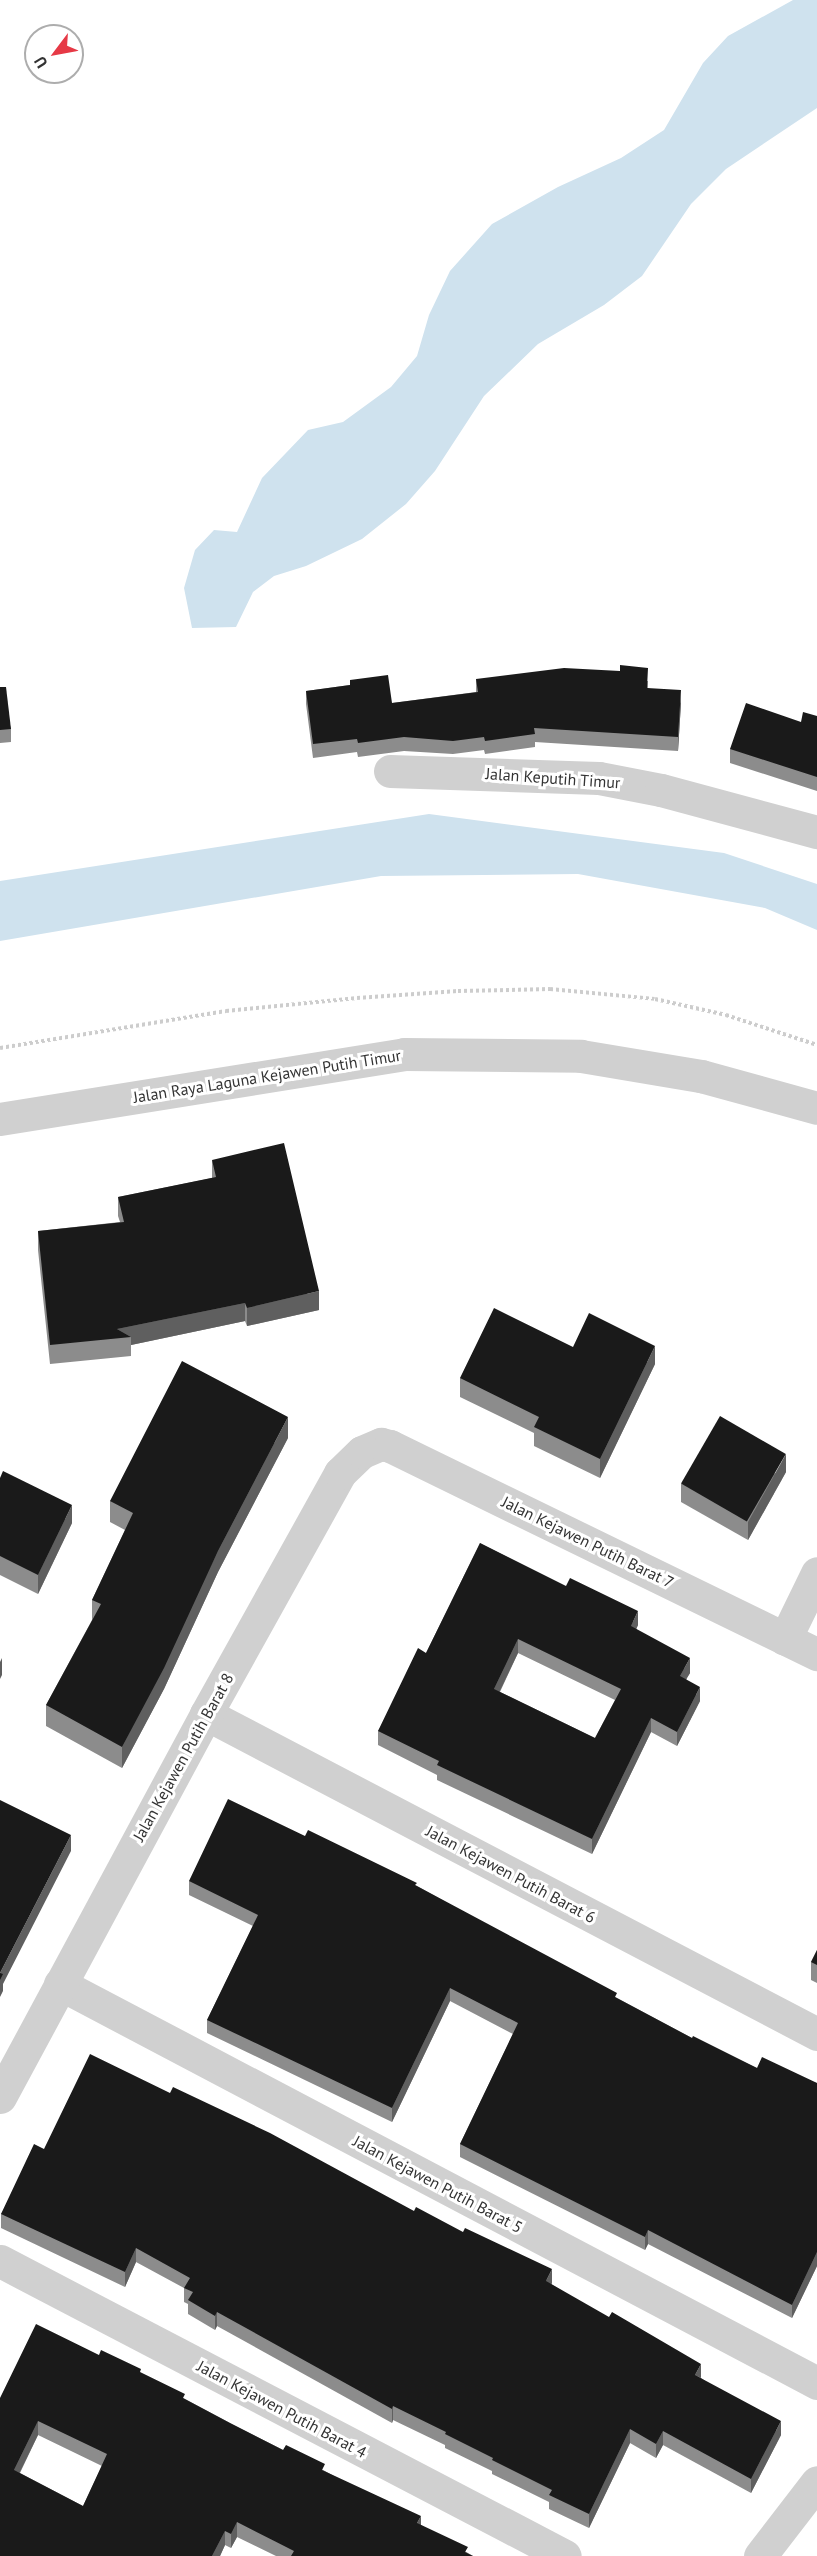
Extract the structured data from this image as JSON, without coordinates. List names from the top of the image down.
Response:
{
  "streets": {
    "street": [
      "Jalan Keputih Timur",
      "Jalan Raya Laguna Kejawen Putih Timur",
      "Jalan Kejawen Putih Barat 7",
      "Jalan Kejawen Putih Barat 8",
      "Jalan Kejawen Putih Barat 6",
      "Jalan Kejawen Putih Barat 5",
      "Jalan Kejawen Putih Barat 4"
    ]
  },
  "crossings": [
    ["Jalan Kejawen Putih Barat 7", "Jalan Kejawen Putih Barat 8"],
    ["Jalan Kejawen Putih Barat 8", "Jalan Kejawen Putih Barat 6"],
    ["Jalan Kejawen Putih Barat 8", "Jalan Kejawen Putih Barat 5"]
  ],
  "north": "bottom left"
}
